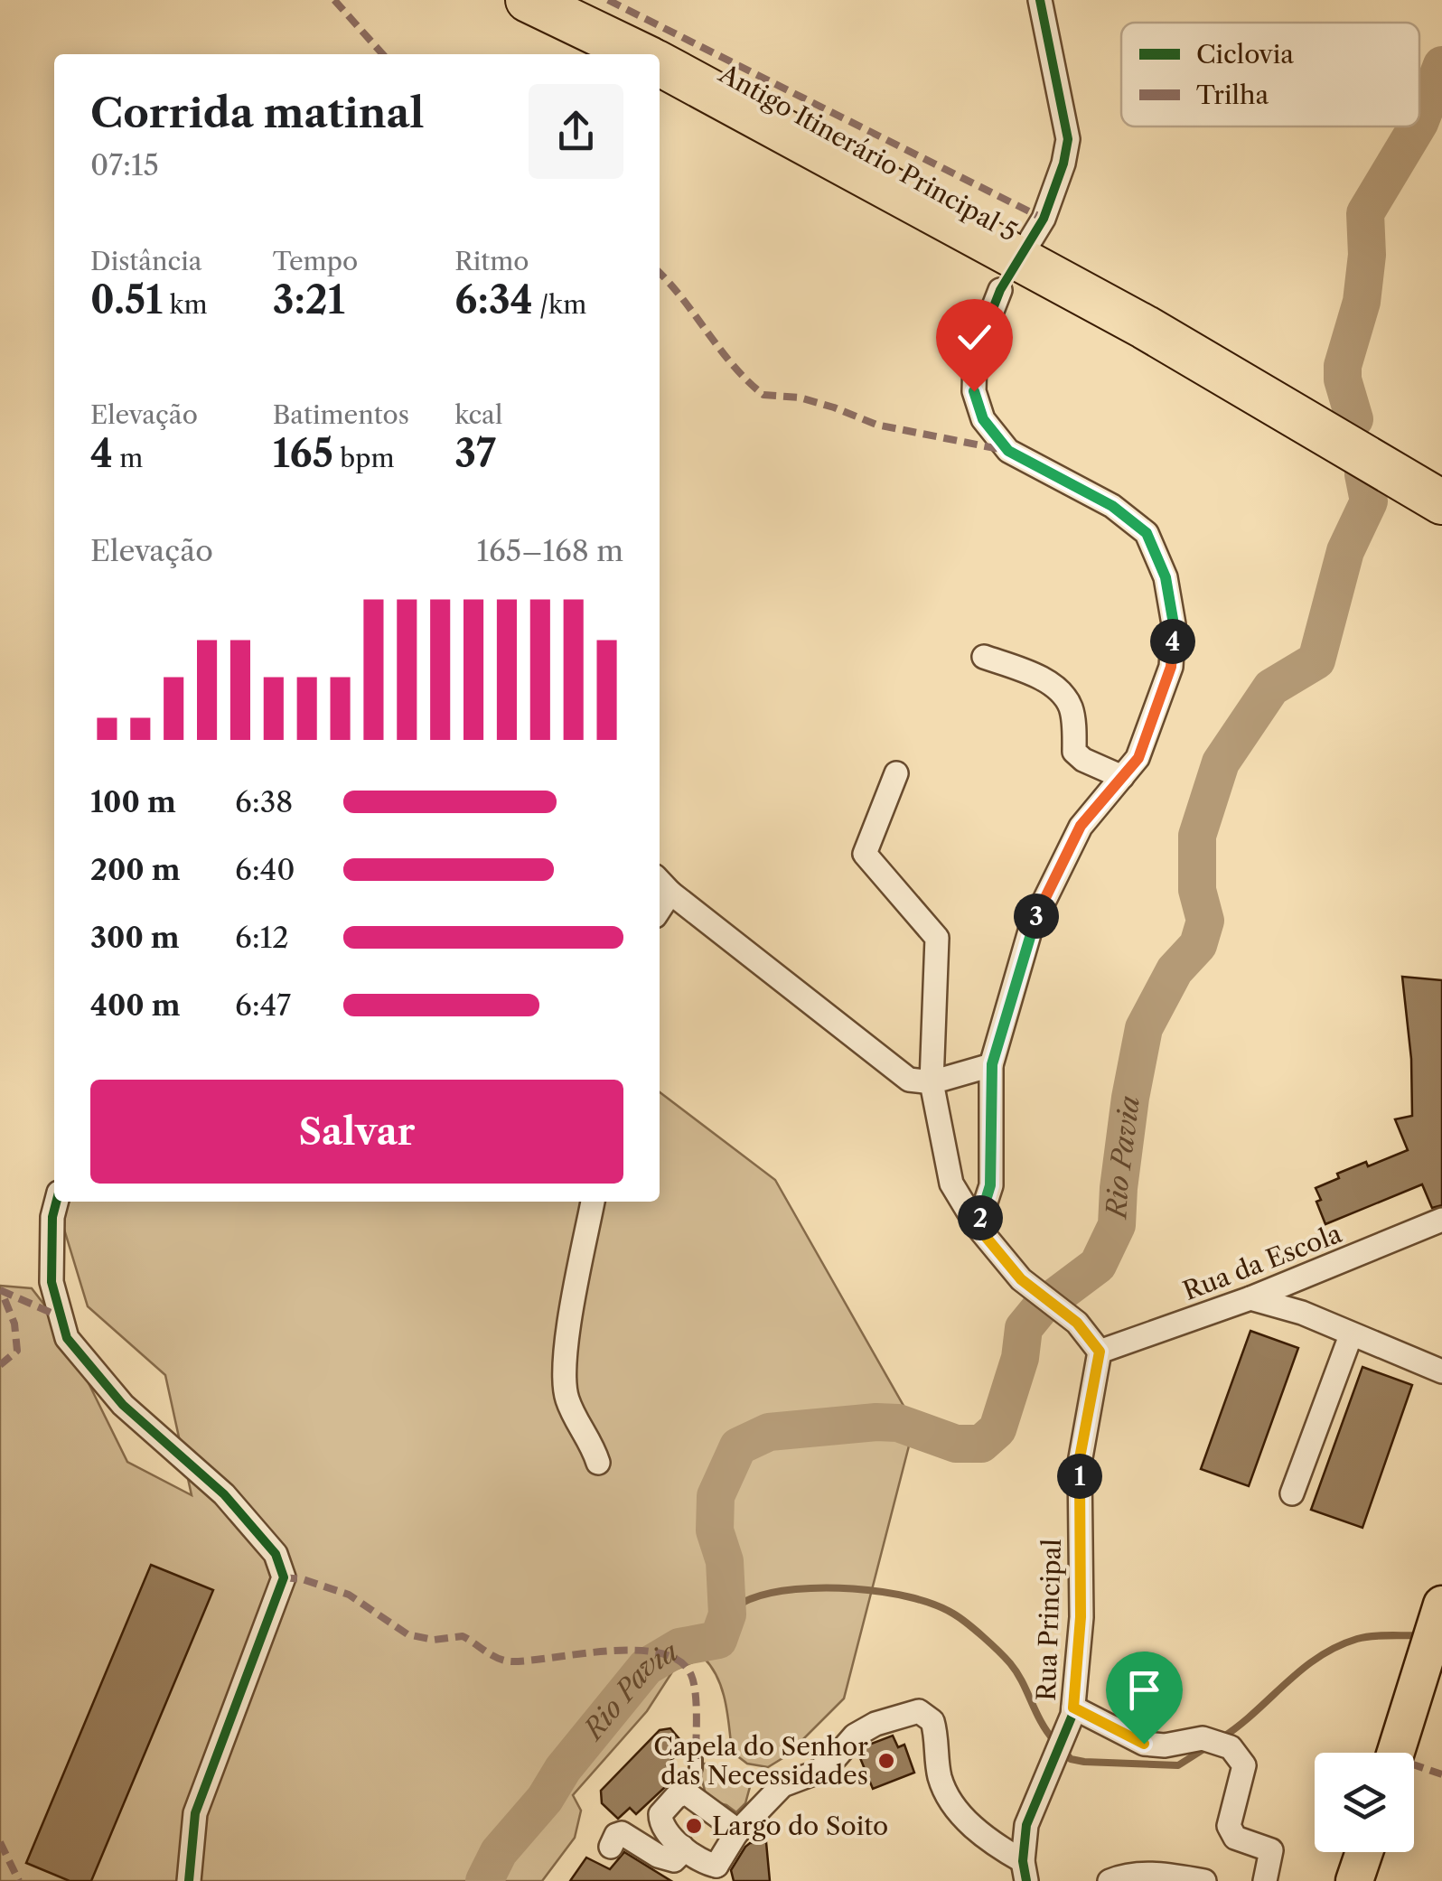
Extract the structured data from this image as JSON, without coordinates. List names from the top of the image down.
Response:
{
  "streets": {
    "highway": ["Antigo Itinerário Principal 5"],
    "street": ["Rua da Escola", "Rua Principal"]
  },
  "crossings": [
    ["Rua da Escola", "Rua Principal"]
  ],
  "water": ["Rio Pavia"],
  "places": ["Capela do Senhor das Necessidades", "Largo do Soito"],
  "legend": ["Ciclovia", "Trilha"],
  "page": {
    "heading": ["Corrida matinal", "07:15"],
    "stats": [
      ["Distância", "0.51 km"],
      ["Tempo", "3:21"],
      ["Ritmo", "6:34 /km"],
      ["Elevação", "4 m"],
      ["Batimentos", "165 bpm"],
      ["kcal", "37"]
    ],
    "chart": ["Elevação", "165–168 m"],
    "pins": [
      "4",
      "3",
      "2",
      "1"
    ],
    "list": [
      {
        "name": "100 m",
        "note": "6:38"
      },
      {
        "name": "200 m",
        "note": "6:40"
      },
      {
        "name": "300 m",
        "note": "6:12"
      },
      {
        "name": "400 m",
        "note": "6:47"
      }
    ],
    "buttons": "Salvar"
  }
}
